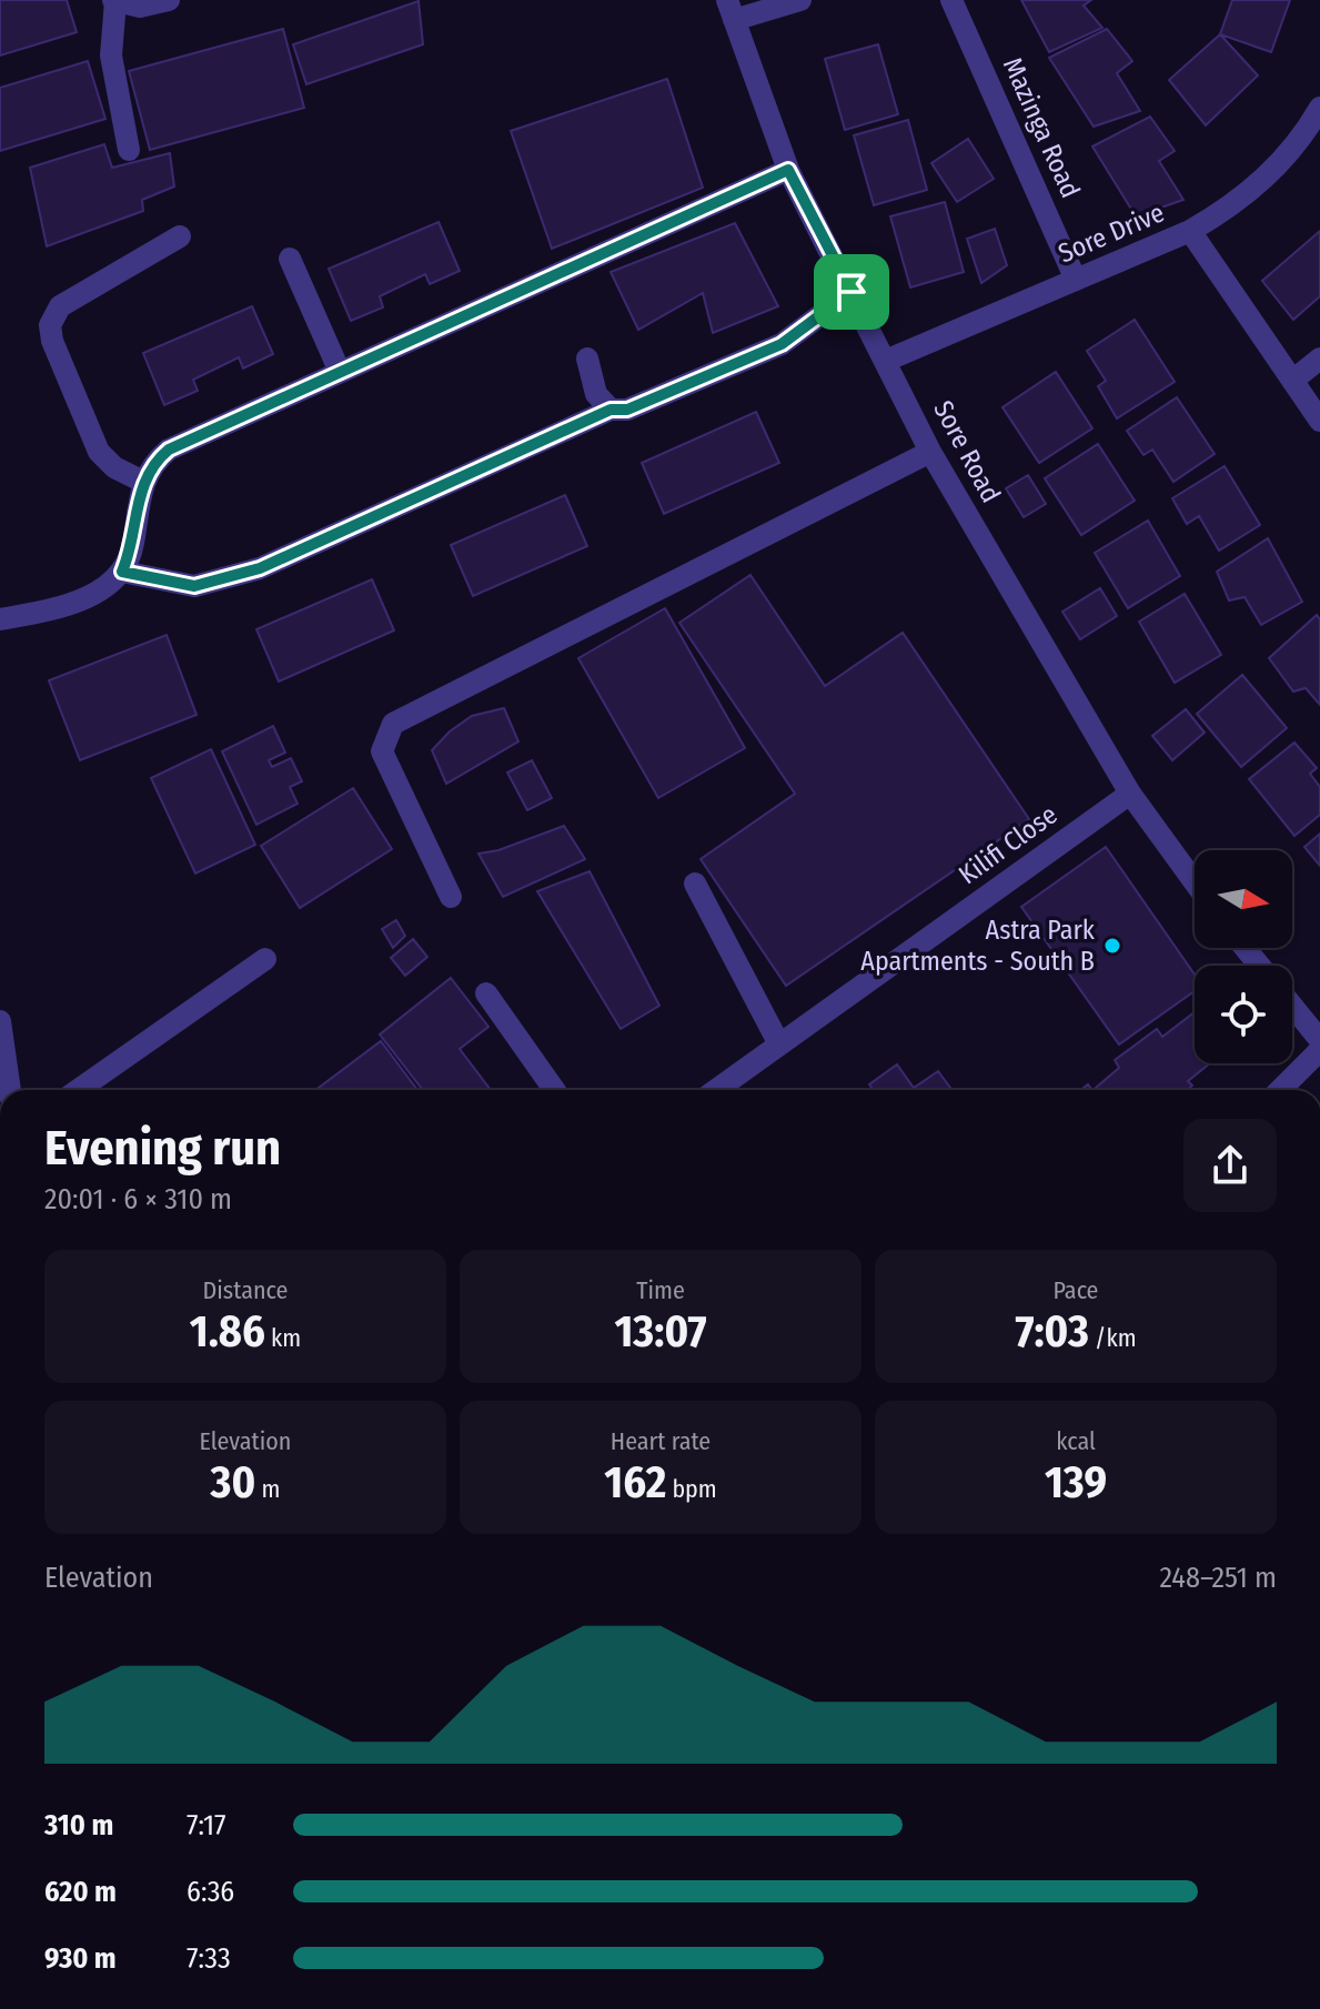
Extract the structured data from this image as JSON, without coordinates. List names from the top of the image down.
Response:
{
  "streets": {
    "street": [
      "Mazinga Road",
      "Sore Drive",
      "Sore Road",
      "Kilifi Close"
    ]
  },
  "crossings": [
    ["Mazinga Road", "Sore Drive"],
    ["Sore Drive", "Sore Road"],
    ["Sore Road", "Kilifi Close"]
  ],
  "places": ["Astra Park Apartments - South B"],
  "north": "right",
  "page": {
    "heading": ["Evening run", "20:01 · 6 × 310 m"],
    "stats": [
      ["Distance", "1.86 km"],
      ["Time", "13:07"],
      ["Pace", "7:03 /km"],
      ["Elevation", "30 m"],
      ["Heart rate", "162 bpm"],
      ["kcal", "139"]
    ],
    "chart": ["Elevation", "248–251 m"],
    "list": [
      {
        "name": "310 m",
        "note": "7:17"
      },
      {
        "name": "620 m",
        "note": "6:36"
      },
      {
        "name": "930 m",
        "note": "7:33"
      }
    ]
  }
}
